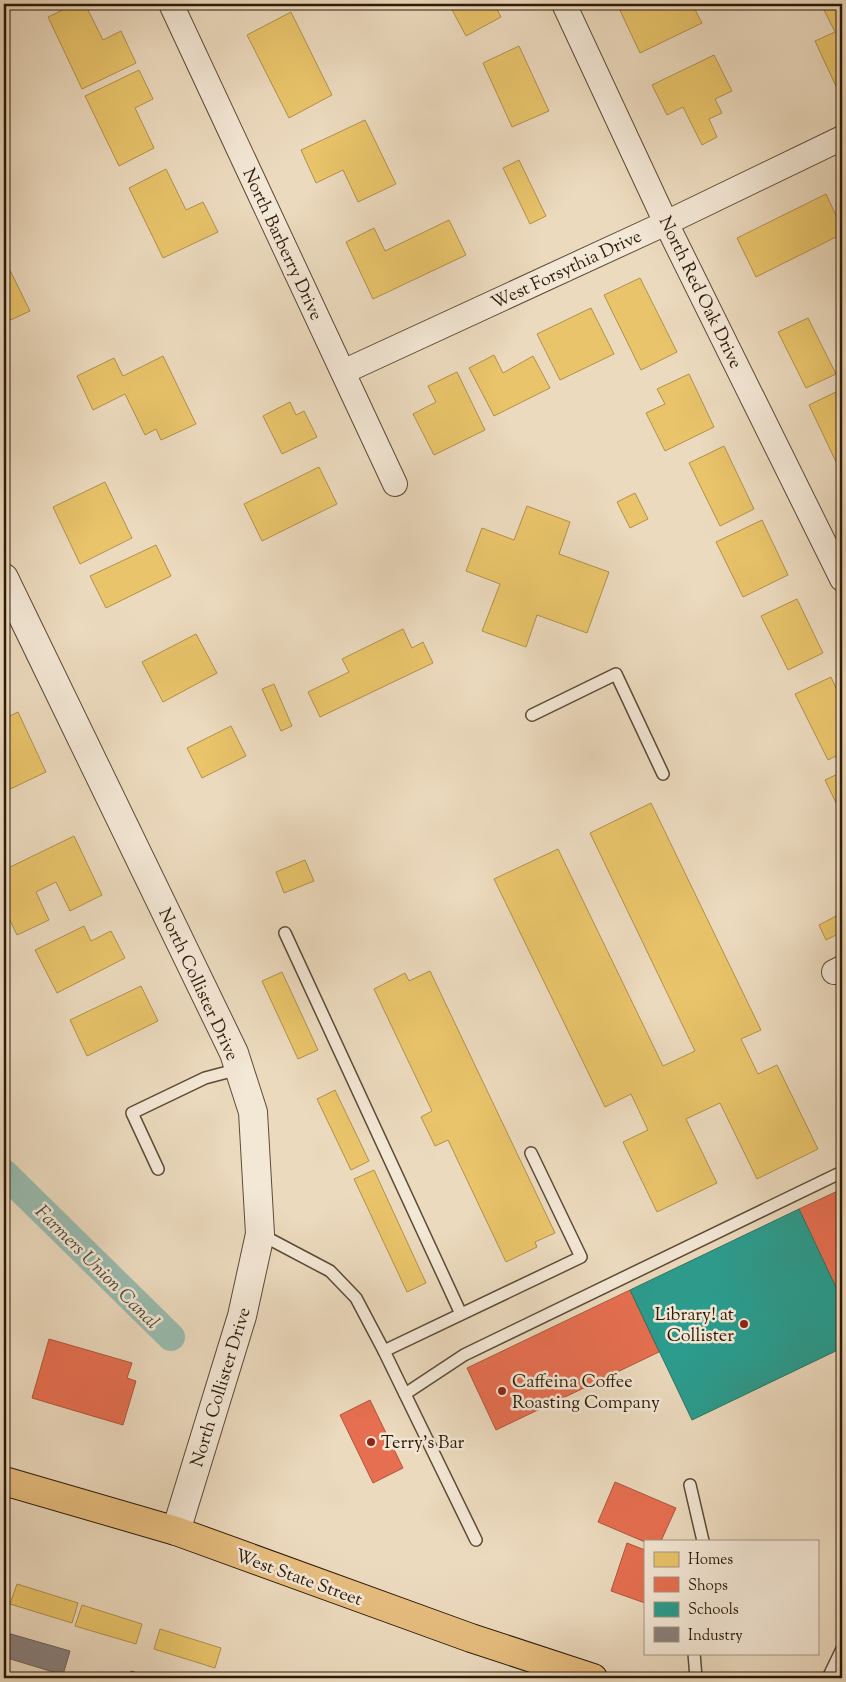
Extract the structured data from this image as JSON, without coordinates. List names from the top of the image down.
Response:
{
  "streets": {
    "main road": ["West State Street"],
    "street": [
      "North Barberry Drive",
      "West Forsythia Drive",
      "North Red Oak Drive",
      "North Collister Drive"
    ]
  },
  "crossings": [
    ["North Barberry Drive", "West Forsythia Drive"],
    ["West Forsythia Drive", "North Red Oak Drive"],
    ["North Collister Drive", "West State Street"]
  ],
  "water": ["Farmers Union Canal"],
  "places": ["Library! at Collister", "Caffeina Coffee Roasting Company", "Terry's Bar"],
  "legend": [
    "Homes",
    "Shops",
    "Schools",
    "Industry"
  ]
}
